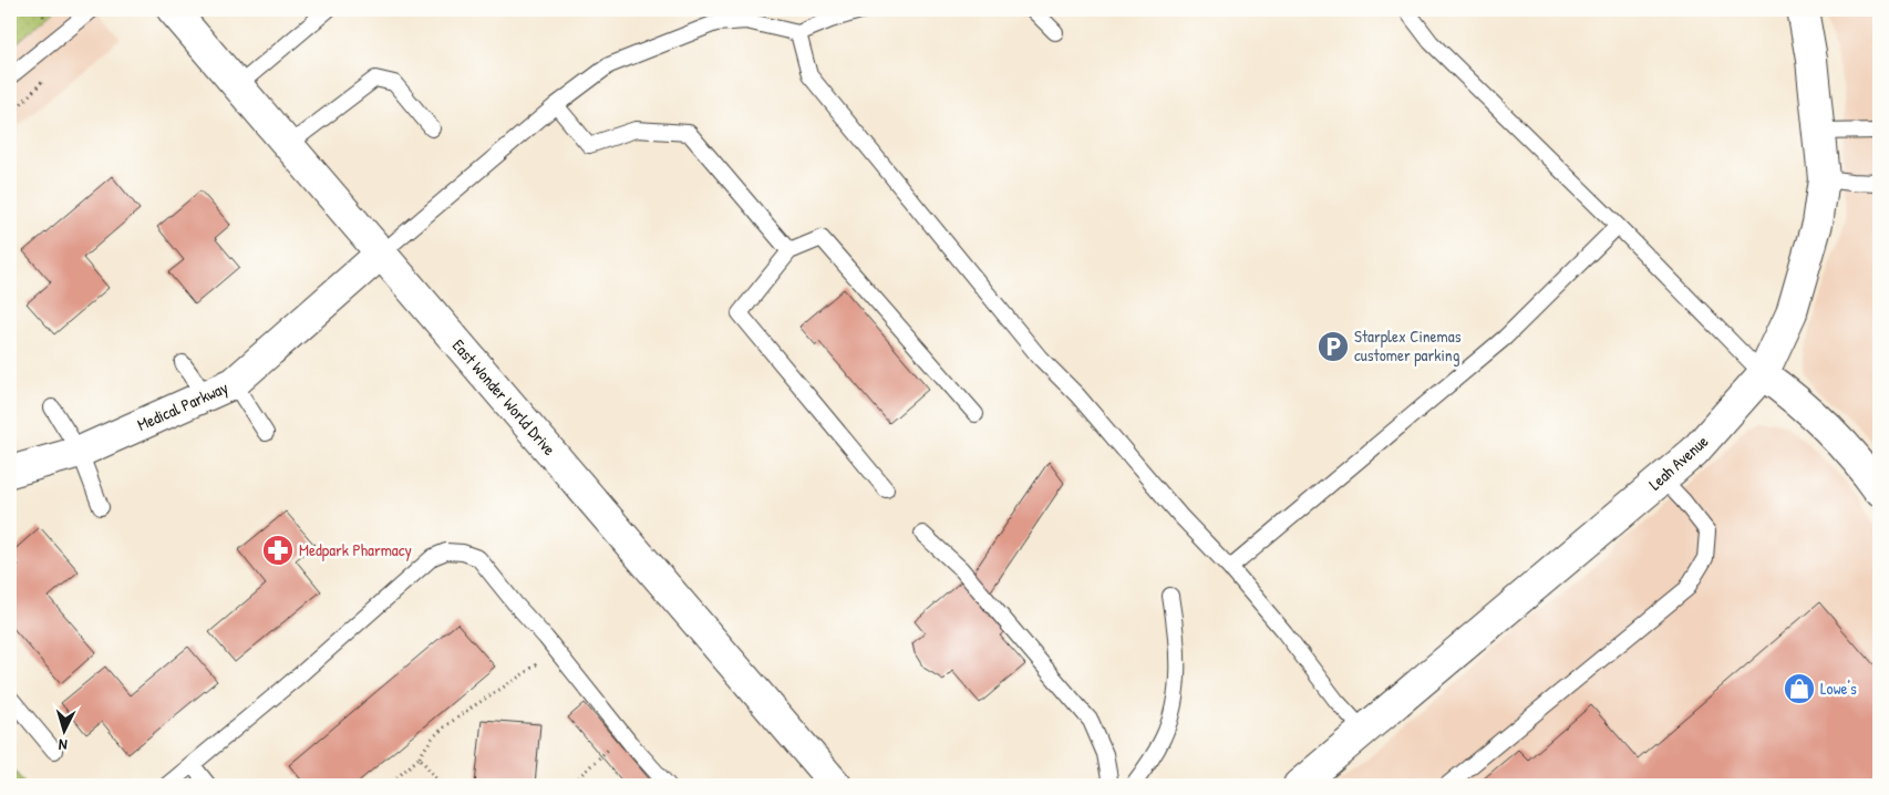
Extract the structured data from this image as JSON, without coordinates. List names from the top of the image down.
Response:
{
  "streets": {
    "street": ["East Wonder World Drive", "Medical Parkway", "Leah Avenue"]
  },
  "crossings": [
    ["East Wonder World Drive", "Medical Parkway"]
  ],
  "places": {
    "parking": ["Starplex Cinemas customer parking"],
    "pharmacy": ["Medpark Pharmacy"],
    "shop": ["Lowe's"]
  },
  "north": "bottom"
}
